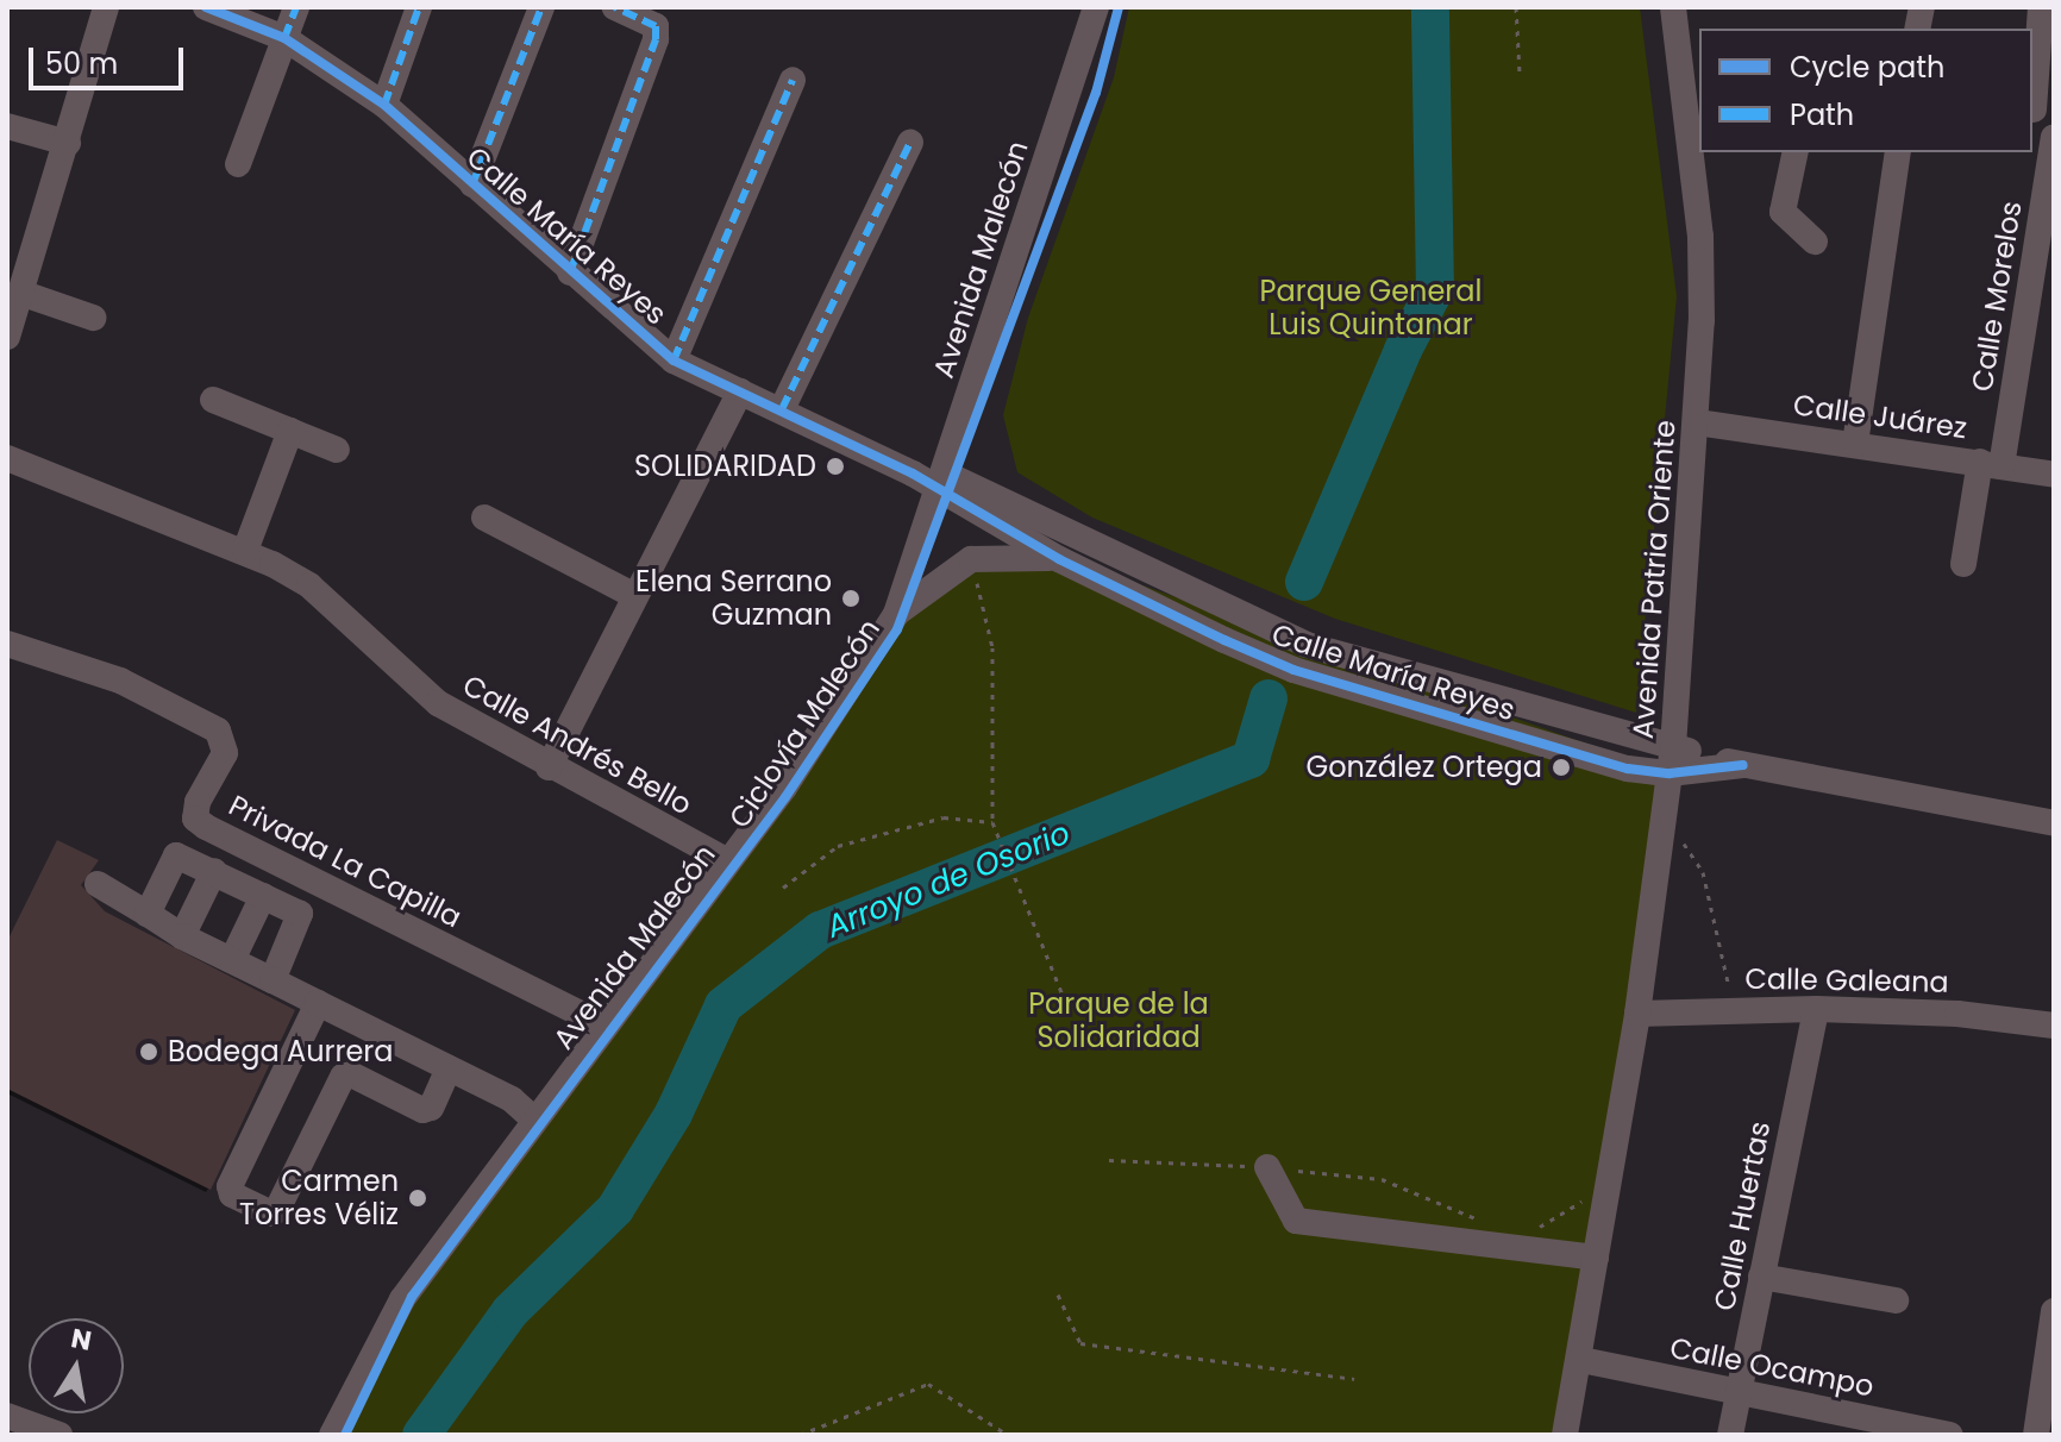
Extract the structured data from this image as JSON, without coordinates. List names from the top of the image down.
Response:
{
  "streets": {
    "street": [
      "Calle María Reyes",
      "Avenida Malecón",
      "Calle Morelos",
      "Calle Juárez",
      "Avenida Patria Oriente",
      "Calle Andrés Bello",
      "Privada La Capilla",
      "Calle Galeana",
      "Calle Huertas",
      "Calle Ocampo"
    ],
    "cycle path": ["Ciclovía Malecón"]
  },
  "crossings": [
    ["Calle María Reyes", "Avenida Malecón"],
    ["Calle María Reyes", "Avenida Patria Oriente"],
    ["Avenida Malecón", "Calle Andrés Bello"],
    ["Avenida Malecón", "Privada La Capilla"],
    ["Calle Morelos", "Calle Juárez"],
    ["Calle Juárez", "Avenida Patria Oriente"],
    ["Avenida Patria Oriente", "Calle Galeana"],
    ["Avenida Patria Oriente", "Calle Ocampo"],
    ["Calle Galeana", "Calle Huertas"],
    ["Calle Huertas", "Calle Ocampo"]
  ],
  "water": ["Arroyo de Osorio"],
  "parks": ["Parque General Luis Quintanar", "Parque de la Solidaridad"],
  "places": [
    "SOLIDARIDAD",
    "Elena Serrano Guzman",
    "González Ortega",
    "Bodega Aurrera",
    "Carmen Torres Véliz"
  ],
  "legend": ["Cycle path", "Path"],
  "scale_bar": "50 m",
  "north": "top"
}
